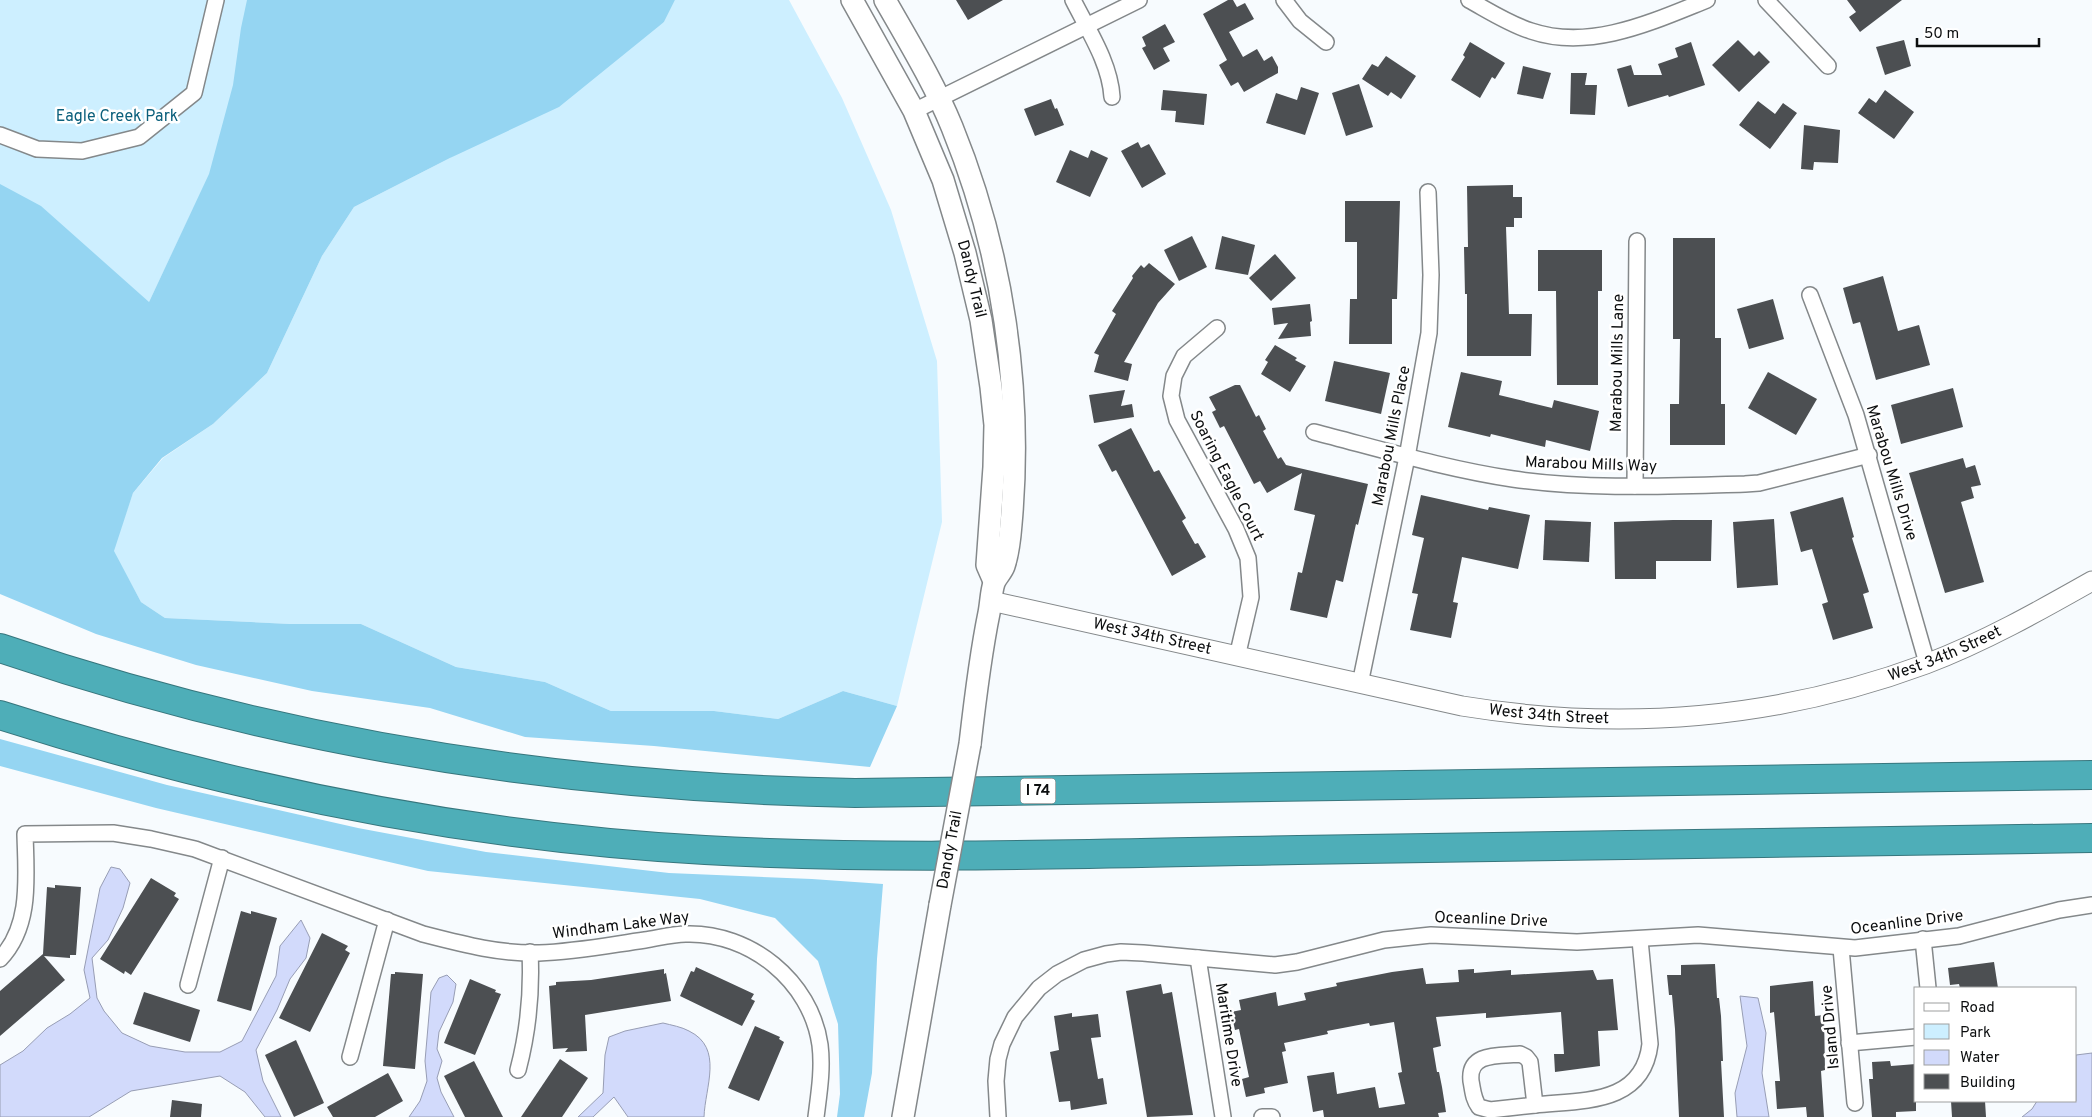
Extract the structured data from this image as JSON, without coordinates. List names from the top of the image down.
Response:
{
  "streets": {
    "highway": ["I 74"],
    "main road": ["Dandy Trail"],
    "street": [
      "Marabou Mills Lane",
      "Marabou Mills Place",
      "Marabou Mills Way",
      "Marabou Mills Drive",
      "Soaring Eagle Court",
      "West 34th Street",
      "Oceanline Drive",
      "Windham Lake Way",
      "Island Drive",
      "Maritime Drive"
    ]
  },
  "crossings": [
    ["Dandy Trail", "West 34th Street"],
    ["Marabou Mills Lane", "Marabou Mills Way"],
    ["Marabou Mills Place", "Marabou Mills Way"],
    ["Marabou Mills Place", "West 34th Street"],
    ["Marabou Mills Way", "Marabou Mills Drive"],
    ["Marabou Mills Drive", "West 34th Street"],
    ["Soaring Eagle Court", "West 34th Street"],
    ["Oceanline Drive", "Island Drive"],
    ["Oceanline Drive", "Maritime Drive"]
  ],
  "parks": ["Eagle Creek Park"],
  "legend": [
    "Road",
    "Park",
    "Water",
    "Building"
  ],
  "scale_bar": "50 m"
}
